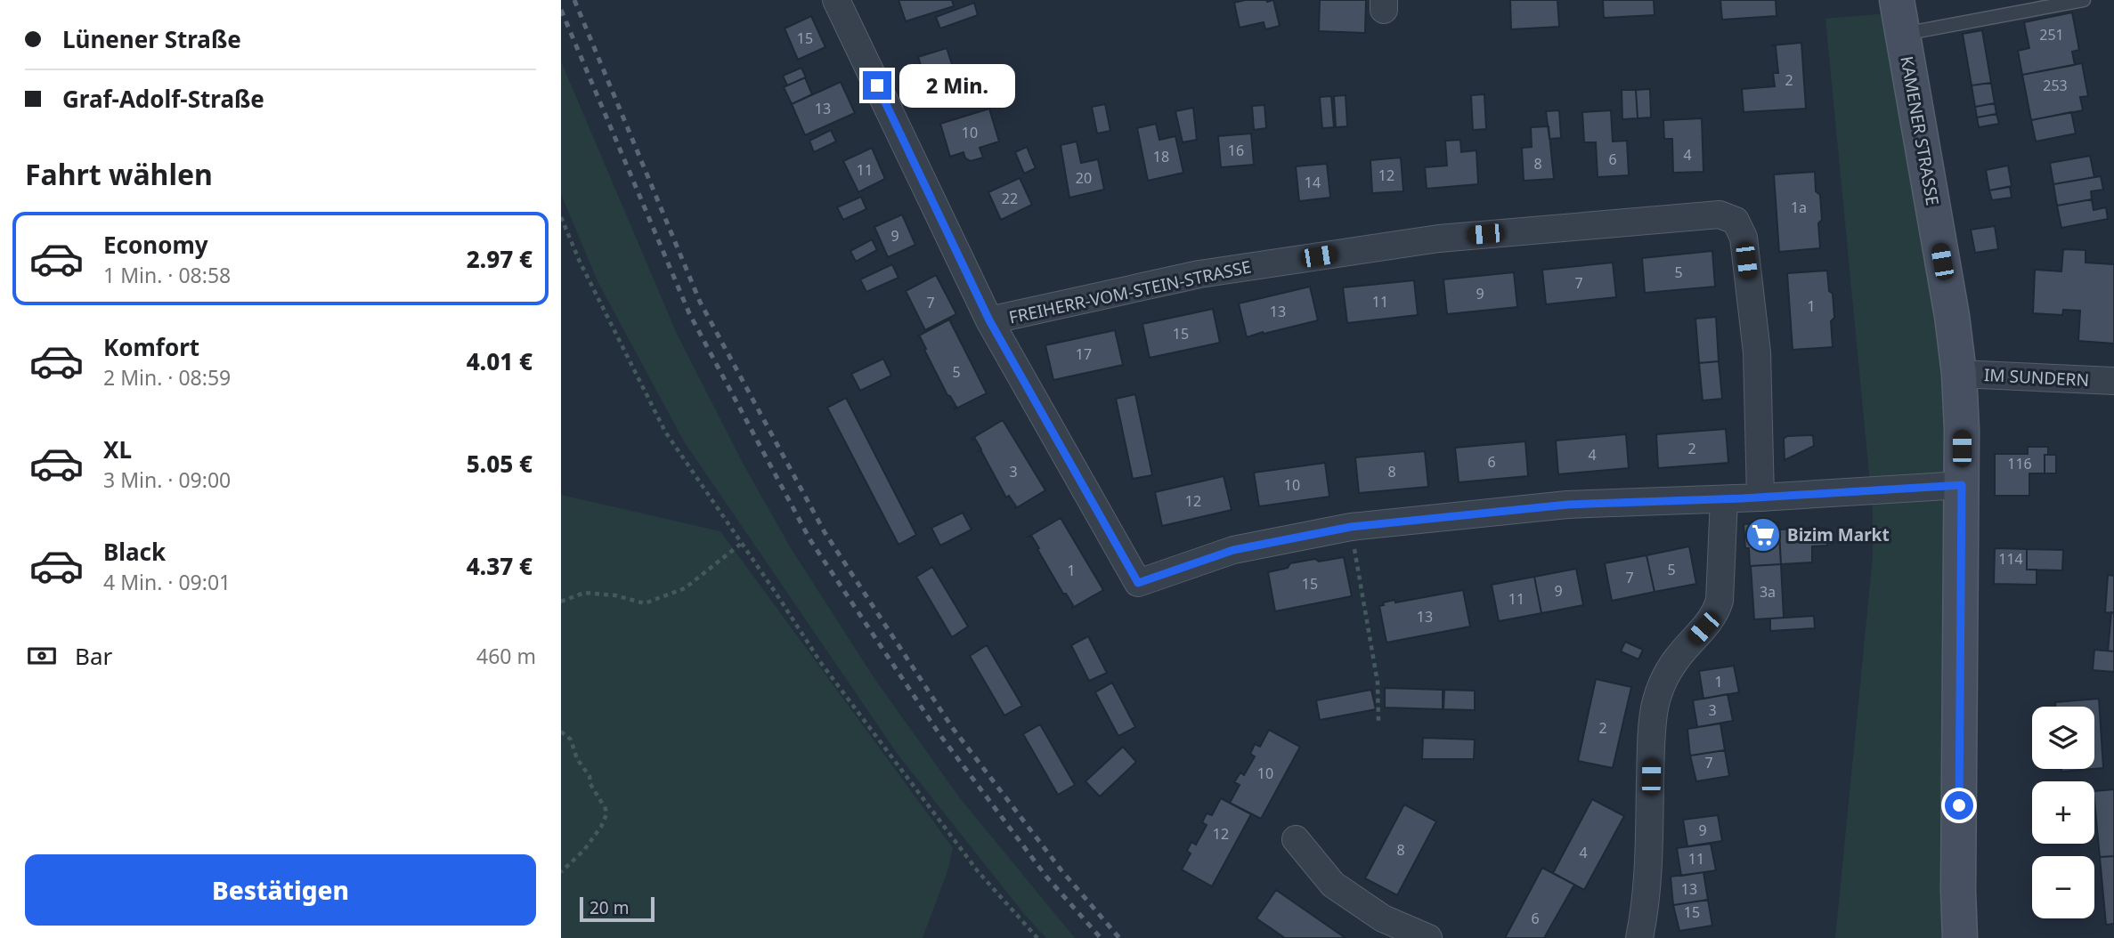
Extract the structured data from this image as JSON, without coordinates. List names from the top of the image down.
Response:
{
  "streets": {
    "main road": ["KAMENER STRASSE"],
    "street": ["FREIHERR-VOM-STEIN-STRASSE", "IM SUNDERN"]
  },
  "crossings": [
    ["KAMENER STRASSE", "IM SUNDERN"]
  ],
  "places": {
    "supermarket": ["Bizim Markt"]
  },
  "house_numbers": [
    "251",
    "15",
    "2",
    "253",
    "13",
    "10",
    "16",
    "4",
    "18",
    "6",
    "8",
    "11",
    "12",
    "20",
    "14",
    "22",
    "1a",
    "9",
    "5",
    "7",
    "9",
    "11",
    "7",
    "1",
    "13",
    "15",
    "17",
    "5",
    "2",
    "4",
    "6",
    "116",
    "3",
    "8",
    "10",
    "12",
    "114",
    "5",
    "1",
    "7",
    "15",
    "9",
    "3a",
    "11",
    "13",
    "1",
    "3",
    "2",
    "7",
    "10",
    "9",
    "12",
    "8",
    "4",
    "11",
    "13",
    "15",
    "6"
  ],
  "scale_bar": "20 m",
  "page": {
    "banner": ["Lünener Straße", "Graf-Adolf-Straße"],
    "bubble": "2 Min.",
    "heading": "Fahrt wählen",
    "list": [
      {
        "name": "Economy",
        "note": "1 Min. · 08:58",
        "value": "2.97 €"
      },
      {
        "name": "Komfort",
        "note": "2 Min. · 08:59",
        "value": "4.01 €"
      },
      {
        "name": "XL",
        "note": "3 Min. · 09:00",
        "value": "5.05 €"
      },
      {
        "name": "Black",
        "note": "4 Min. · 09:01",
        "value": "4.37 €"
      }
    ],
    "pay": ["Bar", "460 m"],
    "map_buttons": ["+", "−"],
    "buttons": "Bestätigen",
    "scale": "20 m"
  }
}
